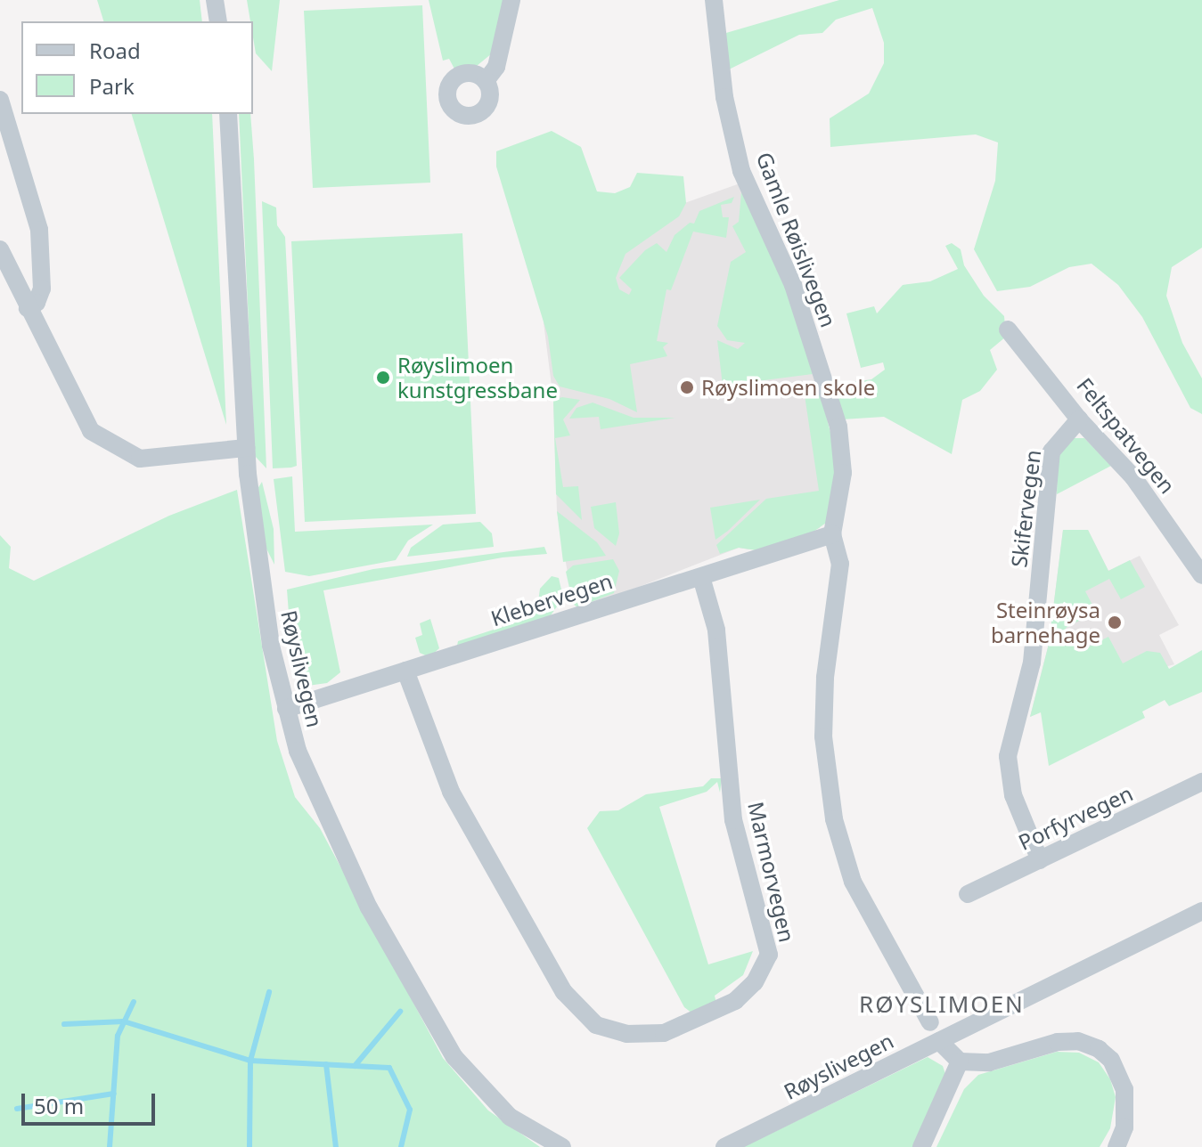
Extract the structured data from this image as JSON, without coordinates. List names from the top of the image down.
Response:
{
  "streets": {
    "street": [
      "Gamle Røislivegen",
      "Feltspatvegen",
      "Skifervegen",
      "Klebervegen",
      "Røyslivegen",
      "Porfyrvegen",
      "Marmorvegen"
    ]
  },
  "crossings": [
    ["Gamle Røislivegen", "Klebervegen"],
    ["Feltspatvegen", "Skifervegen"],
    ["Skifervegen", "Porfyrvegen"],
    ["Klebervegen", "Røyslivegen"],
    ["Klebervegen", "Marmorvegen"]
  ],
  "districts": ["RØYSLIMOEN"],
  "places": ["Røyslimoen kunstgressbane", "Røyslimoen skole", "Steinrøysa barnehage"],
  "legend": ["Road", "Park"],
  "scale_bar": "50 m"
}
